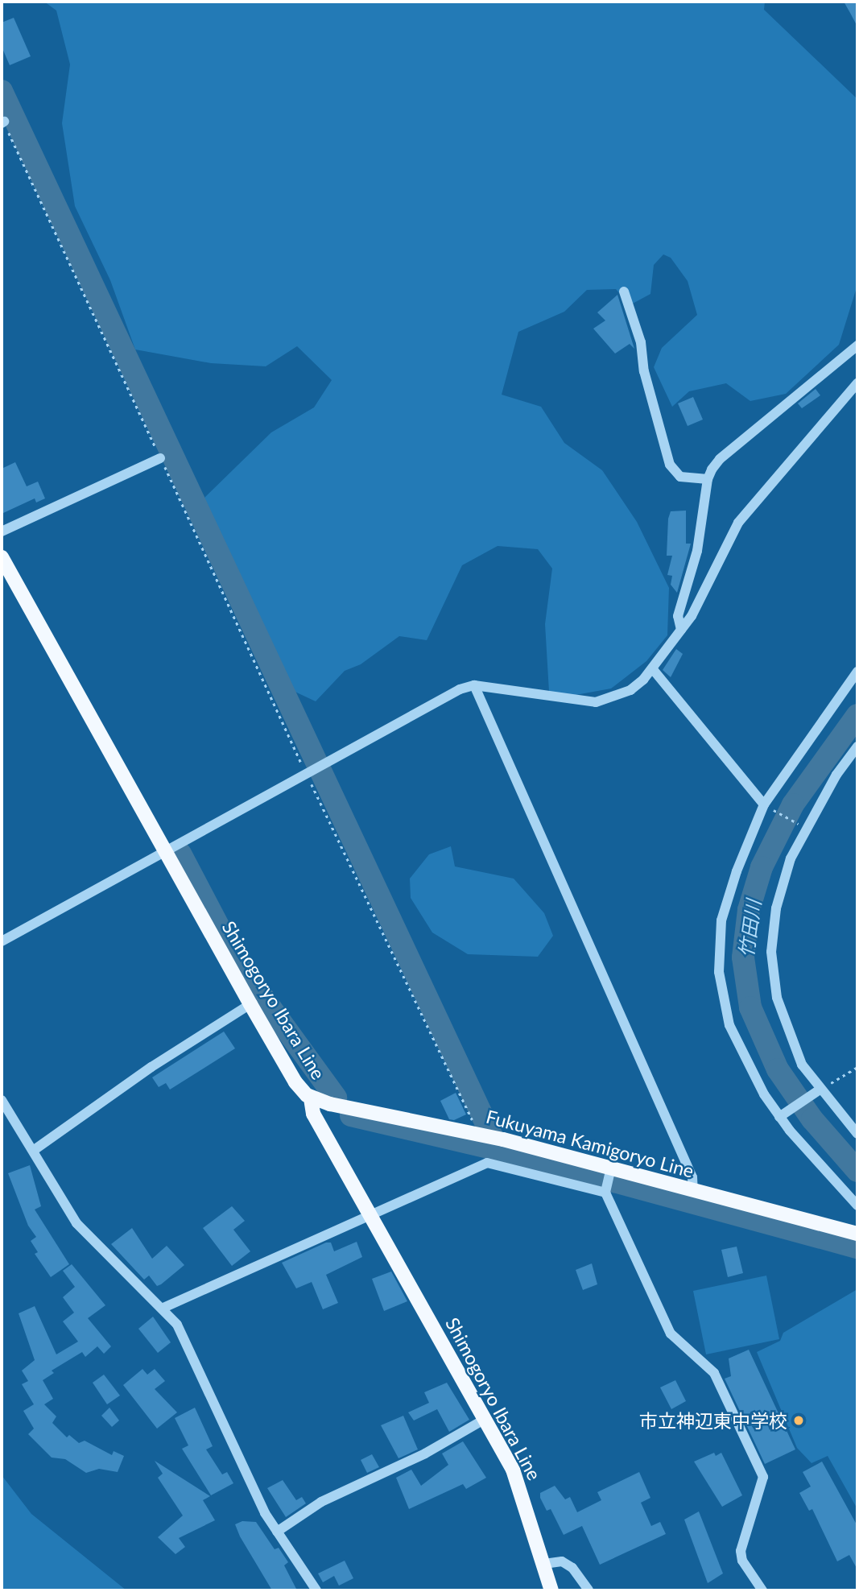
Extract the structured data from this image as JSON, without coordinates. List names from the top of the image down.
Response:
{
  "streets": {
    "main road": ["Shimogoryo Ibara Line", "Fukuyama Kamigoryo Line"]
  },
  "crossings": [
    ["Shimogoryo Ibara Line", "Fukuyama Kamigoryo Line"]
  ],
  "water": ["竹田川"],
  "places": ["市立神辺東中学校"]
}
